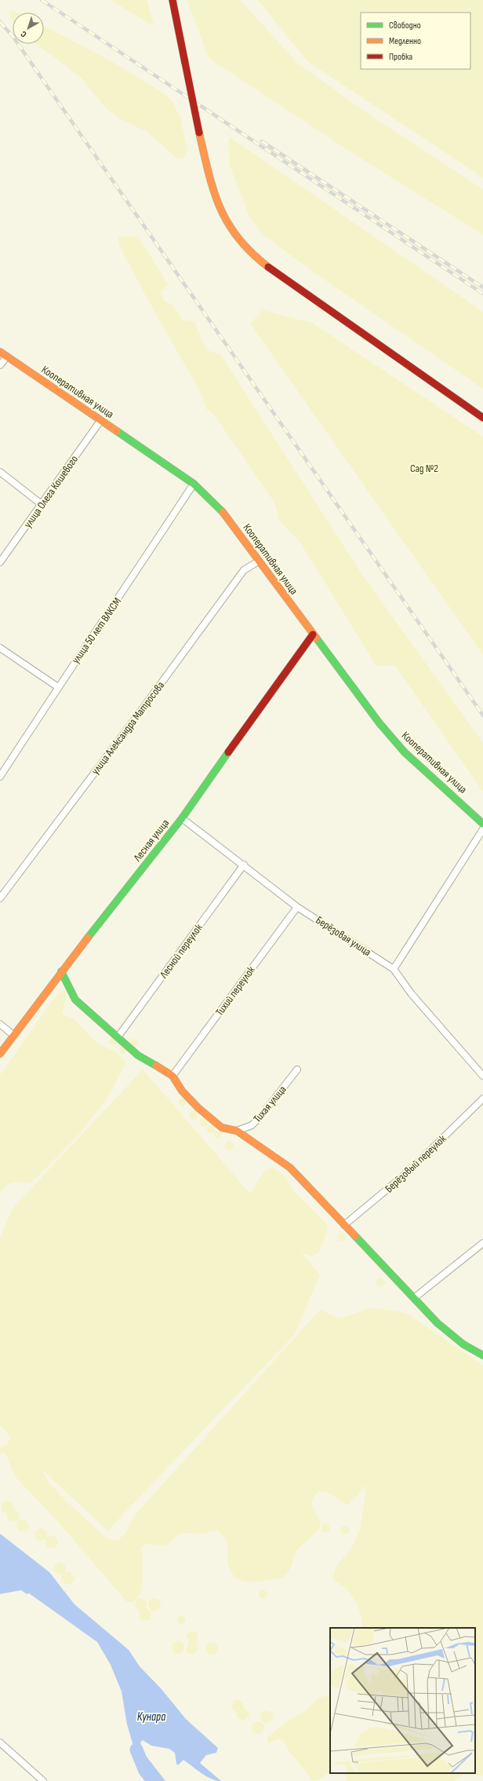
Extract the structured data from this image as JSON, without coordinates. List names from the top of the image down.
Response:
{
  "streets": {
    "main road": ["Кооперативная улица", "Лесная улица"],
    "street": [
      "улица Олега Кошевого",
      "улица 50 лет ВЛКСМ",
      "улица Александра Матросова",
      "Берёзовая улица",
      "Лесной переулок",
      "Тихий переулок",
      "Тихая улица",
      "Берёзовый переулок"
    ]
  },
  "crossings": [
    ["Кооперативная улица", "улица Олега Кошевого"],
    ["Кооперативная улица", "улица 50 лет ВЛКСМ"],
    ["Кооперативная улица", "улица Александра Матросова"],
    ["Кооперативная улица", "Лесная улица"],
    ["Лесная улица", "Берёзовая улица"],
    ["Берёзовая улица", "Лесной переулок"],
    ["Берёзовая улица", "Тихий переулок"]
  ],
  "water": ["Кунара"],
  "parks": ["Сад №2"],
  "legend": ["Свободно", "Медленно", "Пробка"],
  "north": "bottom left"
}
